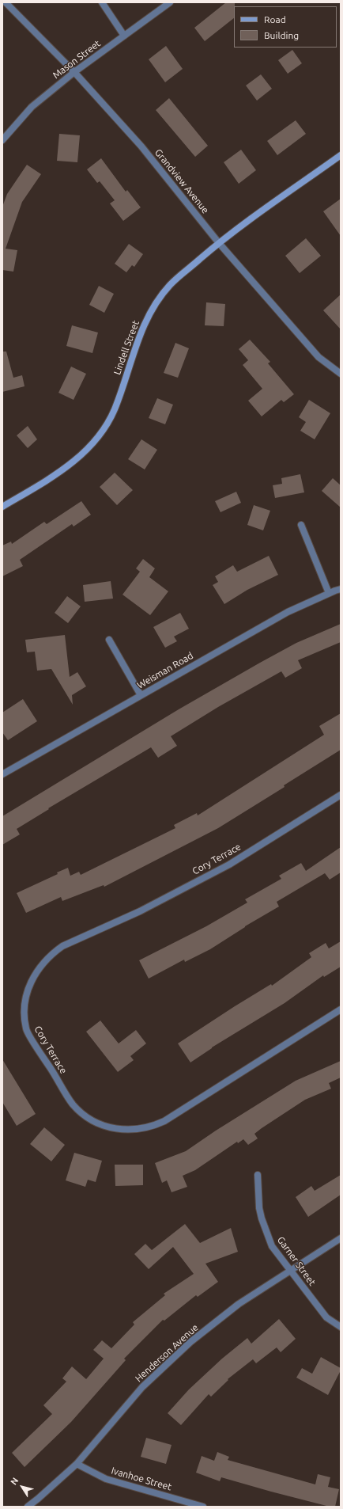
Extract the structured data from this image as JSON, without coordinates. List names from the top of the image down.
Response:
{
  "streets": {
    "street": [
      "Mason Street",
      "Grandview Avenue",
      "Lindell Street",
      "Weisman Road",
      "Cory Terrace",
      "Garner Street",
      "Henderson Avenue",
      "Ivanhoe Street"
    ]
  },
  "crossings": [
    ["Mason Street", "Grandview Avenue"],
    ["Grandview Avenue", "Lindell Street"],
    ["Garner Street", "Henderson Avenue"],
    ["Henderson Avenue", "Ivanhoe Street"]
  ],
  "legend": ["Road", "Building"],
  "north": "top left"
}
